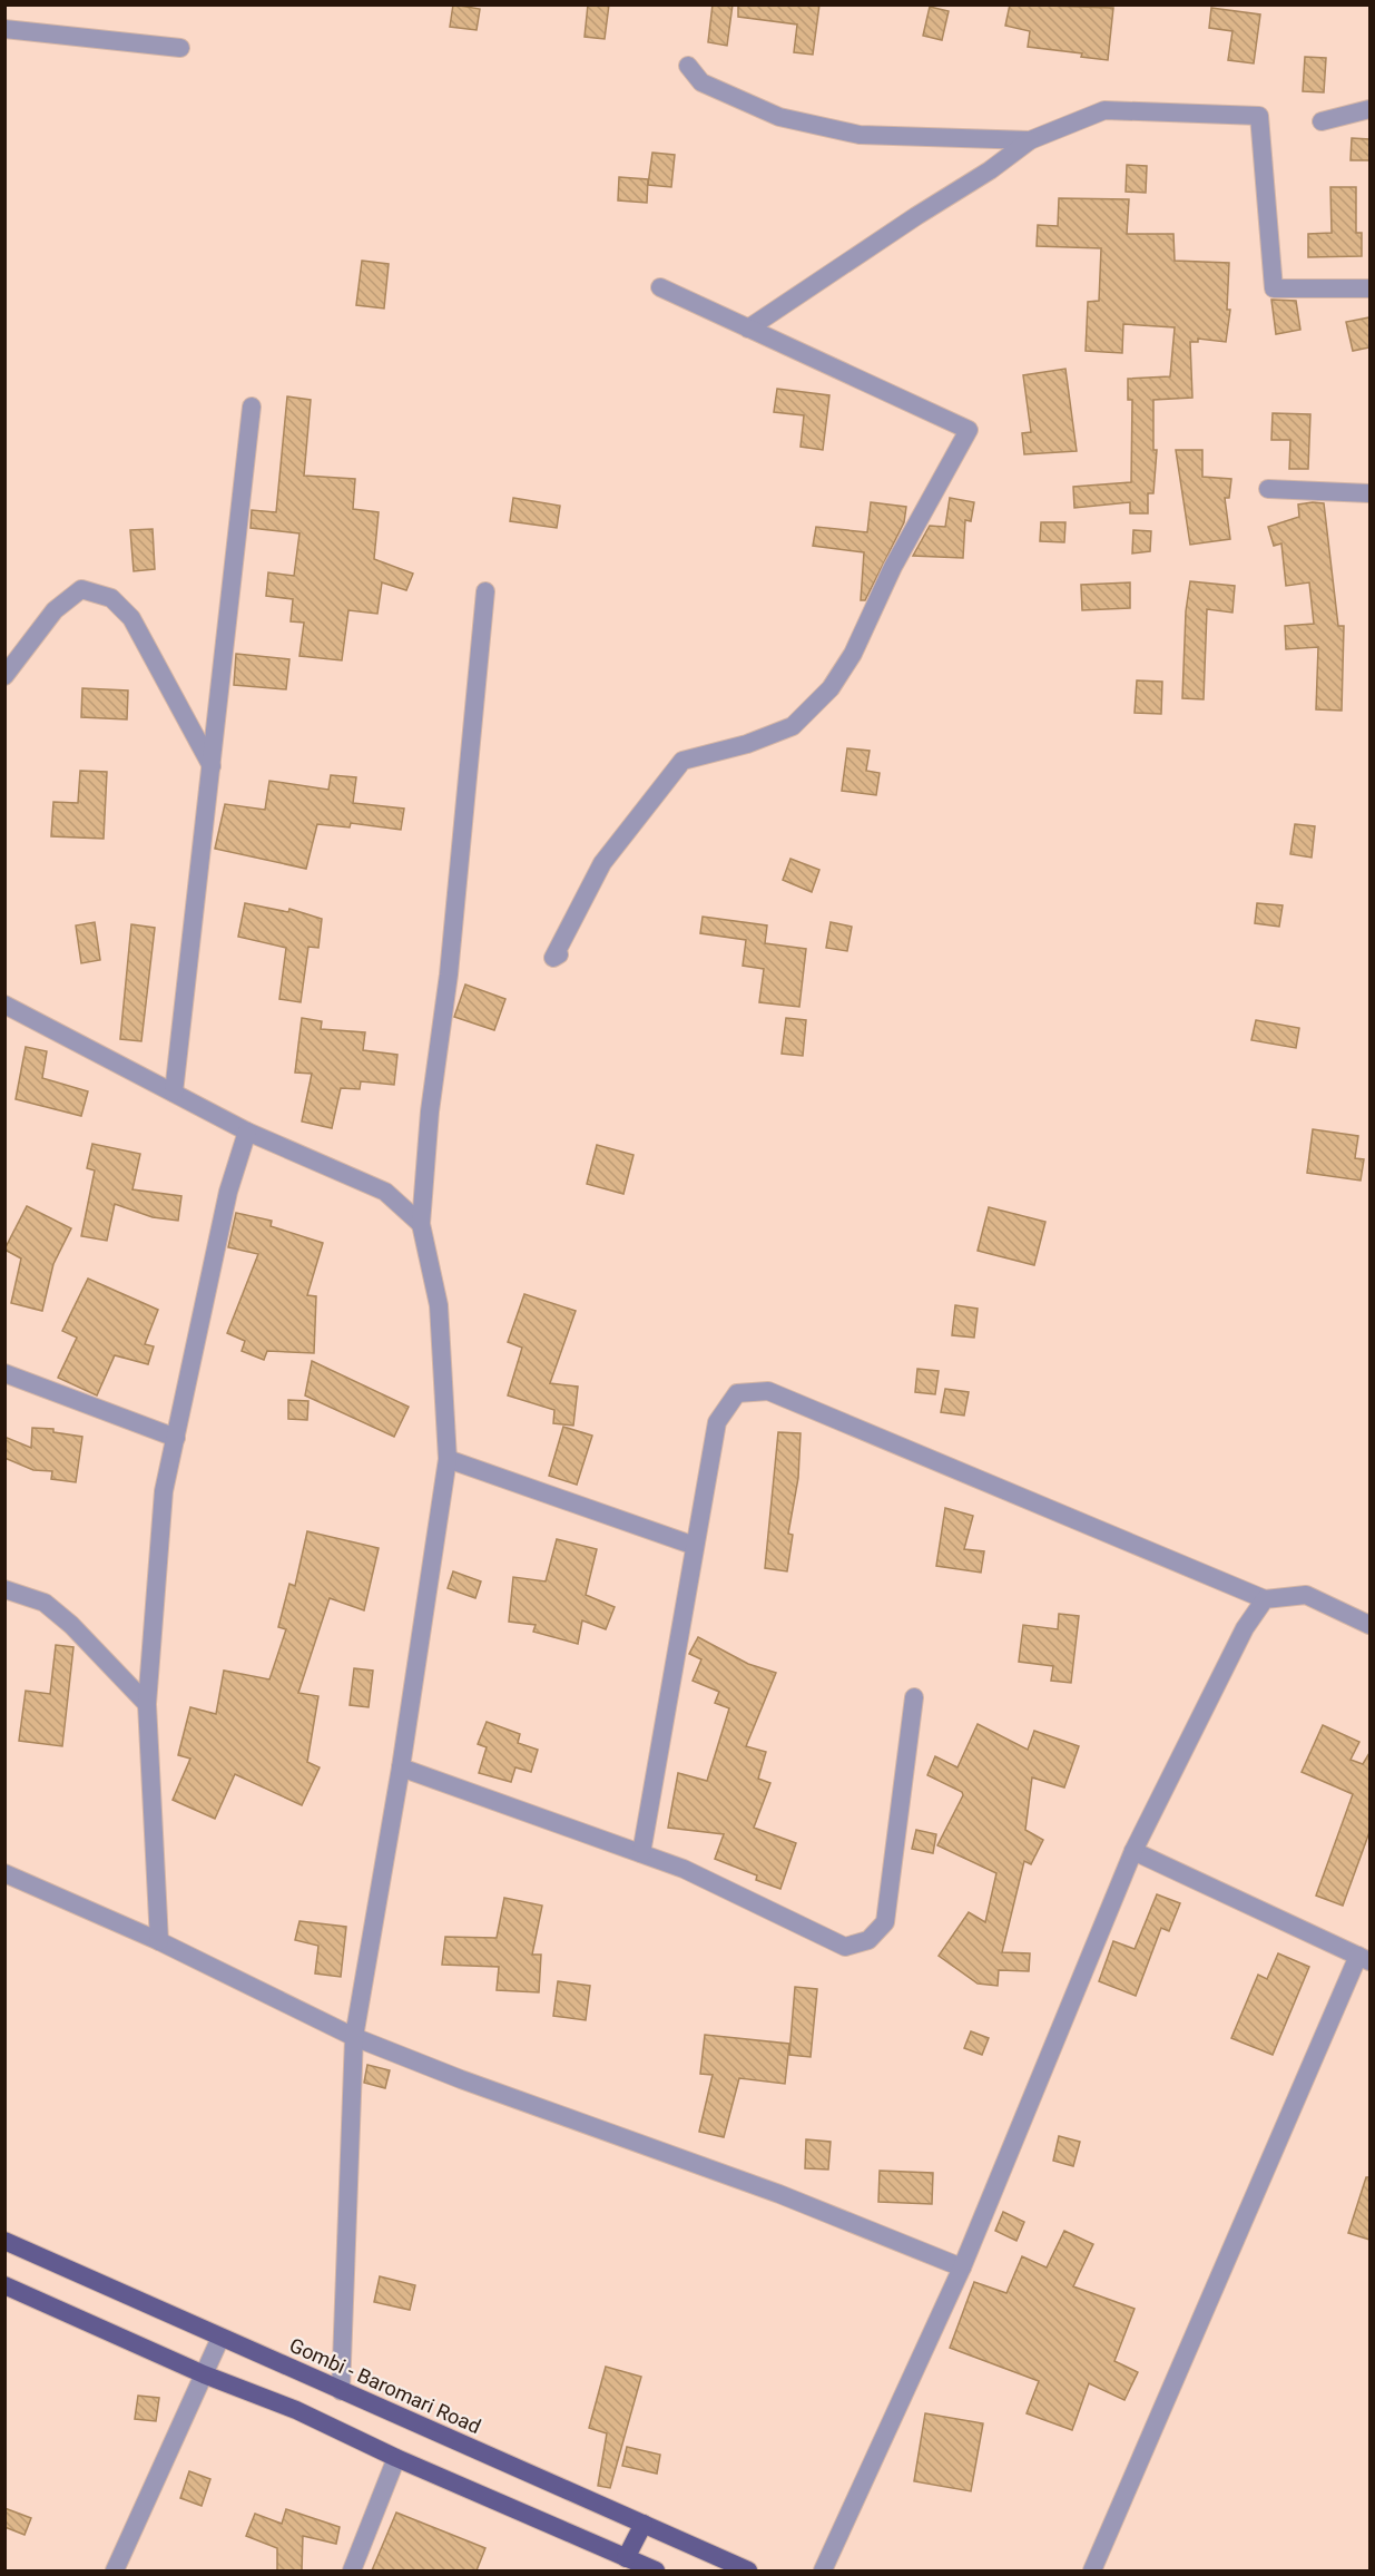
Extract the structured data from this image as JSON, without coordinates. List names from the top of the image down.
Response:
{
  "streets": {
    "main road": ["Gombi - Baromari Road"]
  }
}
